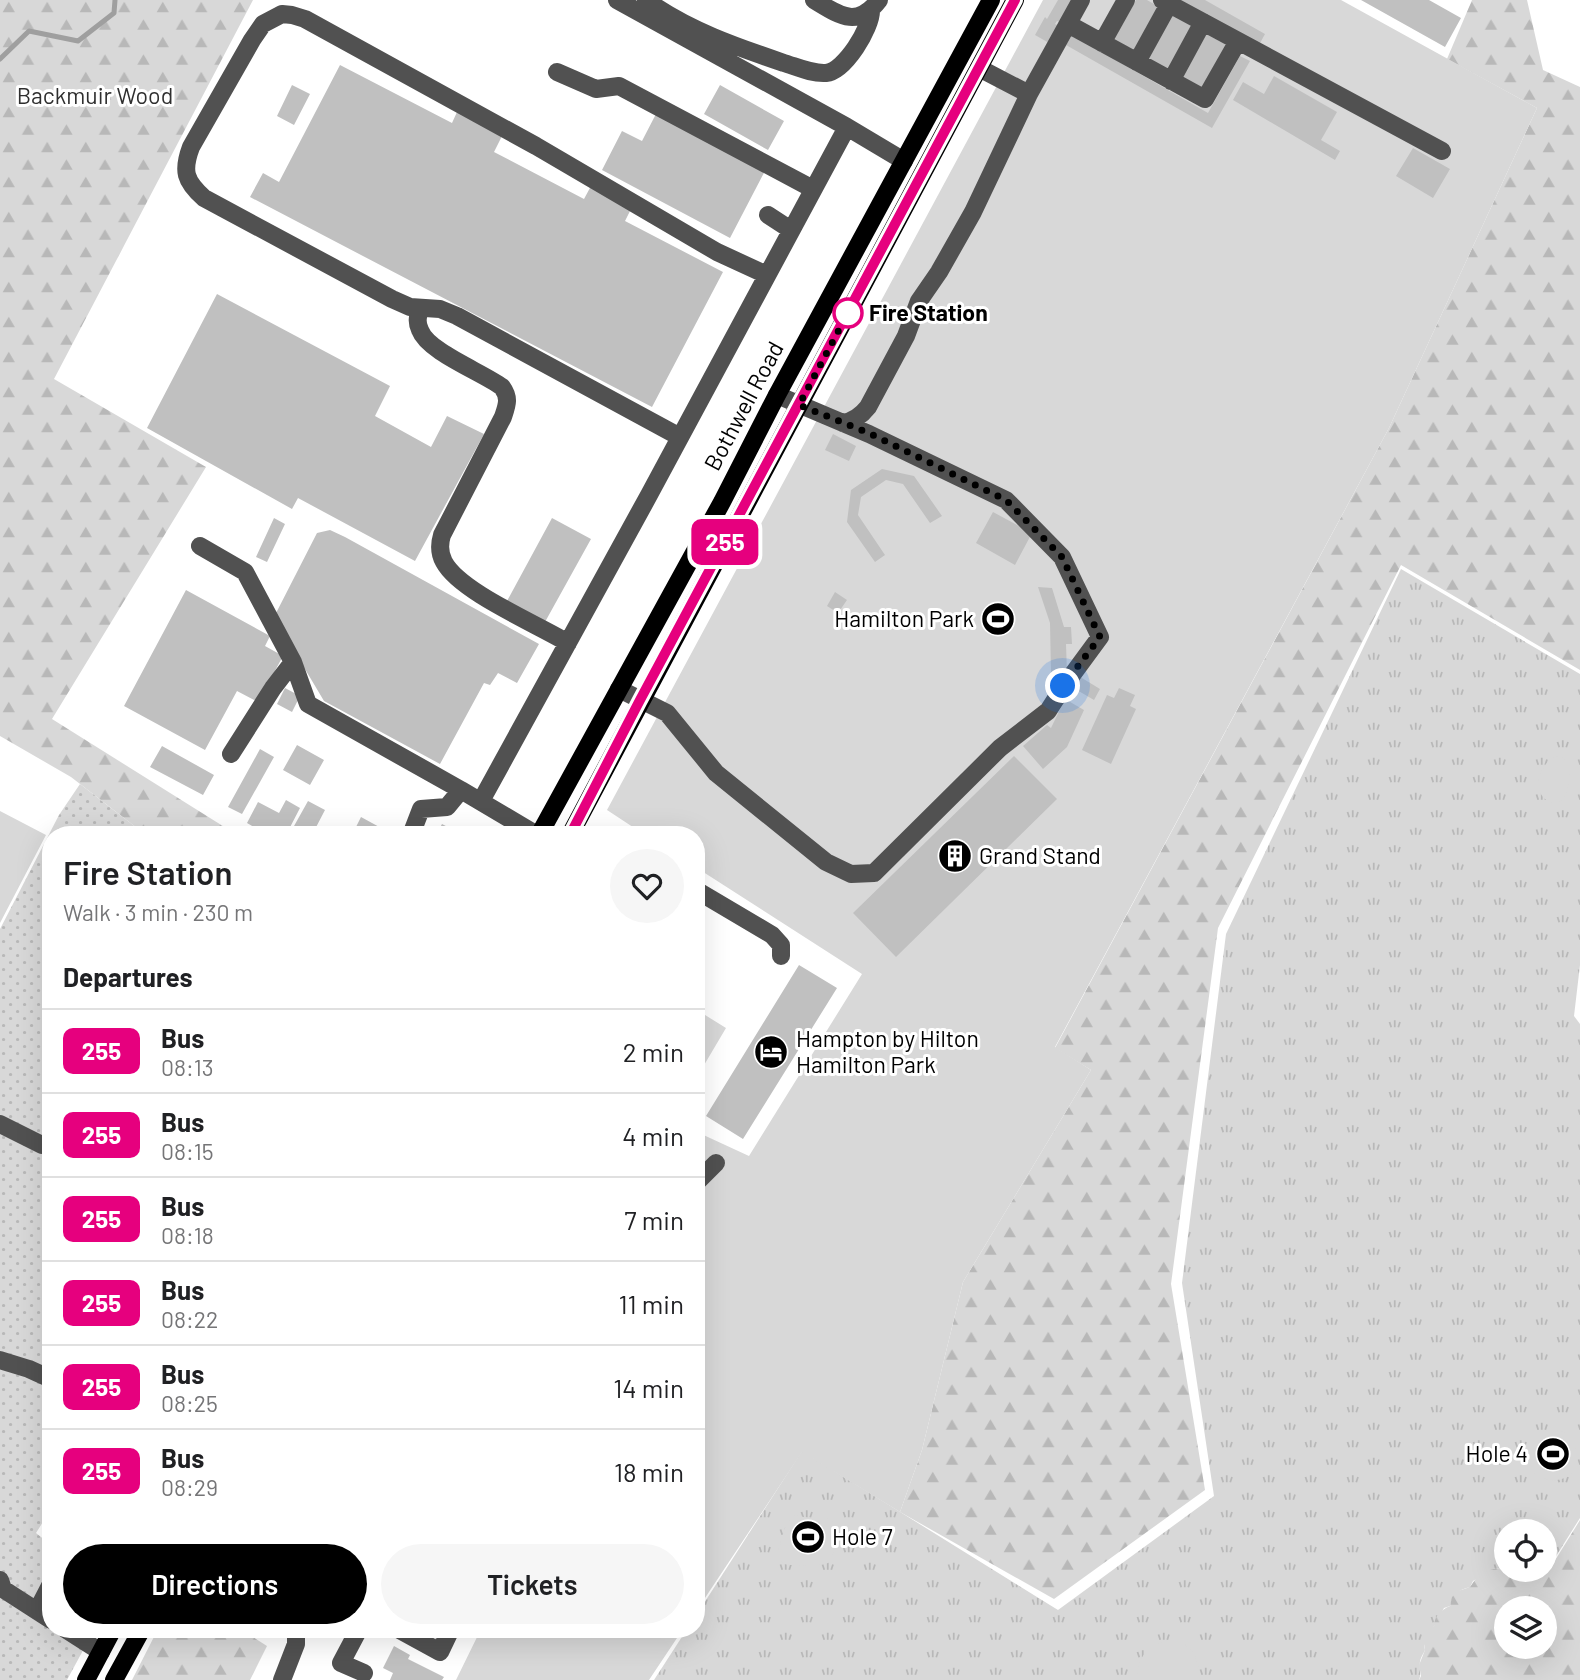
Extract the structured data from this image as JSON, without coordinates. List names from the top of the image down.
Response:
{
  "streets": {
    "main road": ["Bothwell Road"]
  },
  "parks": ["Backmuir Wood"],
  "places": {
    "other": ["Fire Station"],
    "sports": ["Hamilton Park", "Hole 4", "Hole 7"],
    "building": ["Grand Stand"],
    "hotel": ["Hampton by Hilton Hamilton Park"]
  },
  "lines": ["bus line 255"],
  "page": {
    "on_map": "255",
    "heading": [
      ["Fire Station", "Walk · 3 min · 230 m"],
      "Departures"
    ],
    "list": [
      {
        "mark": "255",
        "name": "Bus",
        "note": "08:13",
        "value": "2 min"
      },
      {
        "mark": "255",
        "name": "Bus",
        "note": "08:15",
        "value": "4 min"
      },
      {
        "mark": "255",
        "name": "Bus",
        "note": "08:18",
        "value": "7 min"
      },
      {
        "mark": "255",
        "name": "Bus",
        "note": "08:22",
        "value": "11 min"
      },
      {
        "mark": "255",
        "name": "Bus",
        "note": "08:25",
        "value": "14 min"
      },
      {
        "mark": "255",
        "name": "Bus",
        "note": "08:29",
        "value": "18 min"
      }
    ],
    "buttons": ["Directions", "Tickets"]
  }
}
